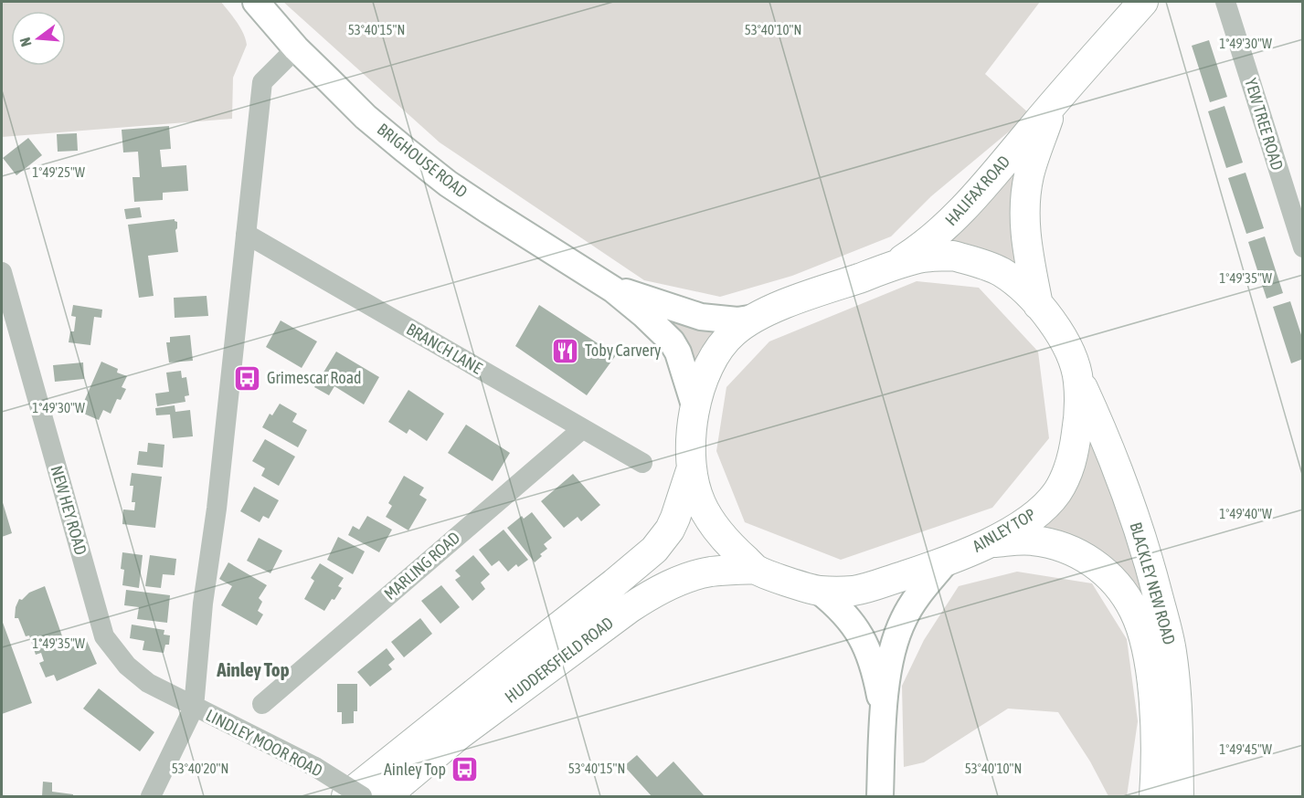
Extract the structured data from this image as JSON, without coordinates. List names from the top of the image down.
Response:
{
  "streets": {
    "highway": [
      "HALIFAX ROAD",
      "AINLEY TOP",
      "BLACKLEY NEW ROAD",
      "HUDDERSFIELD ROAD"
    ],
    "main road": ["BRIGHOUSE ROAD"],
    "street": [
      "YEW TREE ROAD",
      "BRANCH LANE",
      "NEW HEY ROAD",
      "MARLING ROAD",
      "LINDLEY MOOR ROAD"
    ]
  },
  "crossings": [
    ["HALIFAX ROAD", "AINLEY TOP"],
    ["BRANCH LANE", "MARLING ROAD"],
    ["NEW HEY ROAD", "LINDLEY MOOR ROAD"],
    ["AINLEY TOP", "BLACKLEY NEW ROAD"],
    ["AINLEY TOP", "HUDDERSFIELD ROAD"]
  ],
  "districts": ["Ainley Top"],
  "places": {
    "restaurant": ["Toby Carvery"],
    "bus stop": ["Grimescar Road", "Ainley Top"]
  },
  "north": "left",
  "coordinates": [
    "53°40'15\"N",
    "53°40'10\"N",
    "1°49'30\"W",
    "1°49'25\"W",
    "1°49'35\"W",
    "1°49'40\"W",
    "1°49'45\"W",
    "53°40'20\"N"
  ]
}
